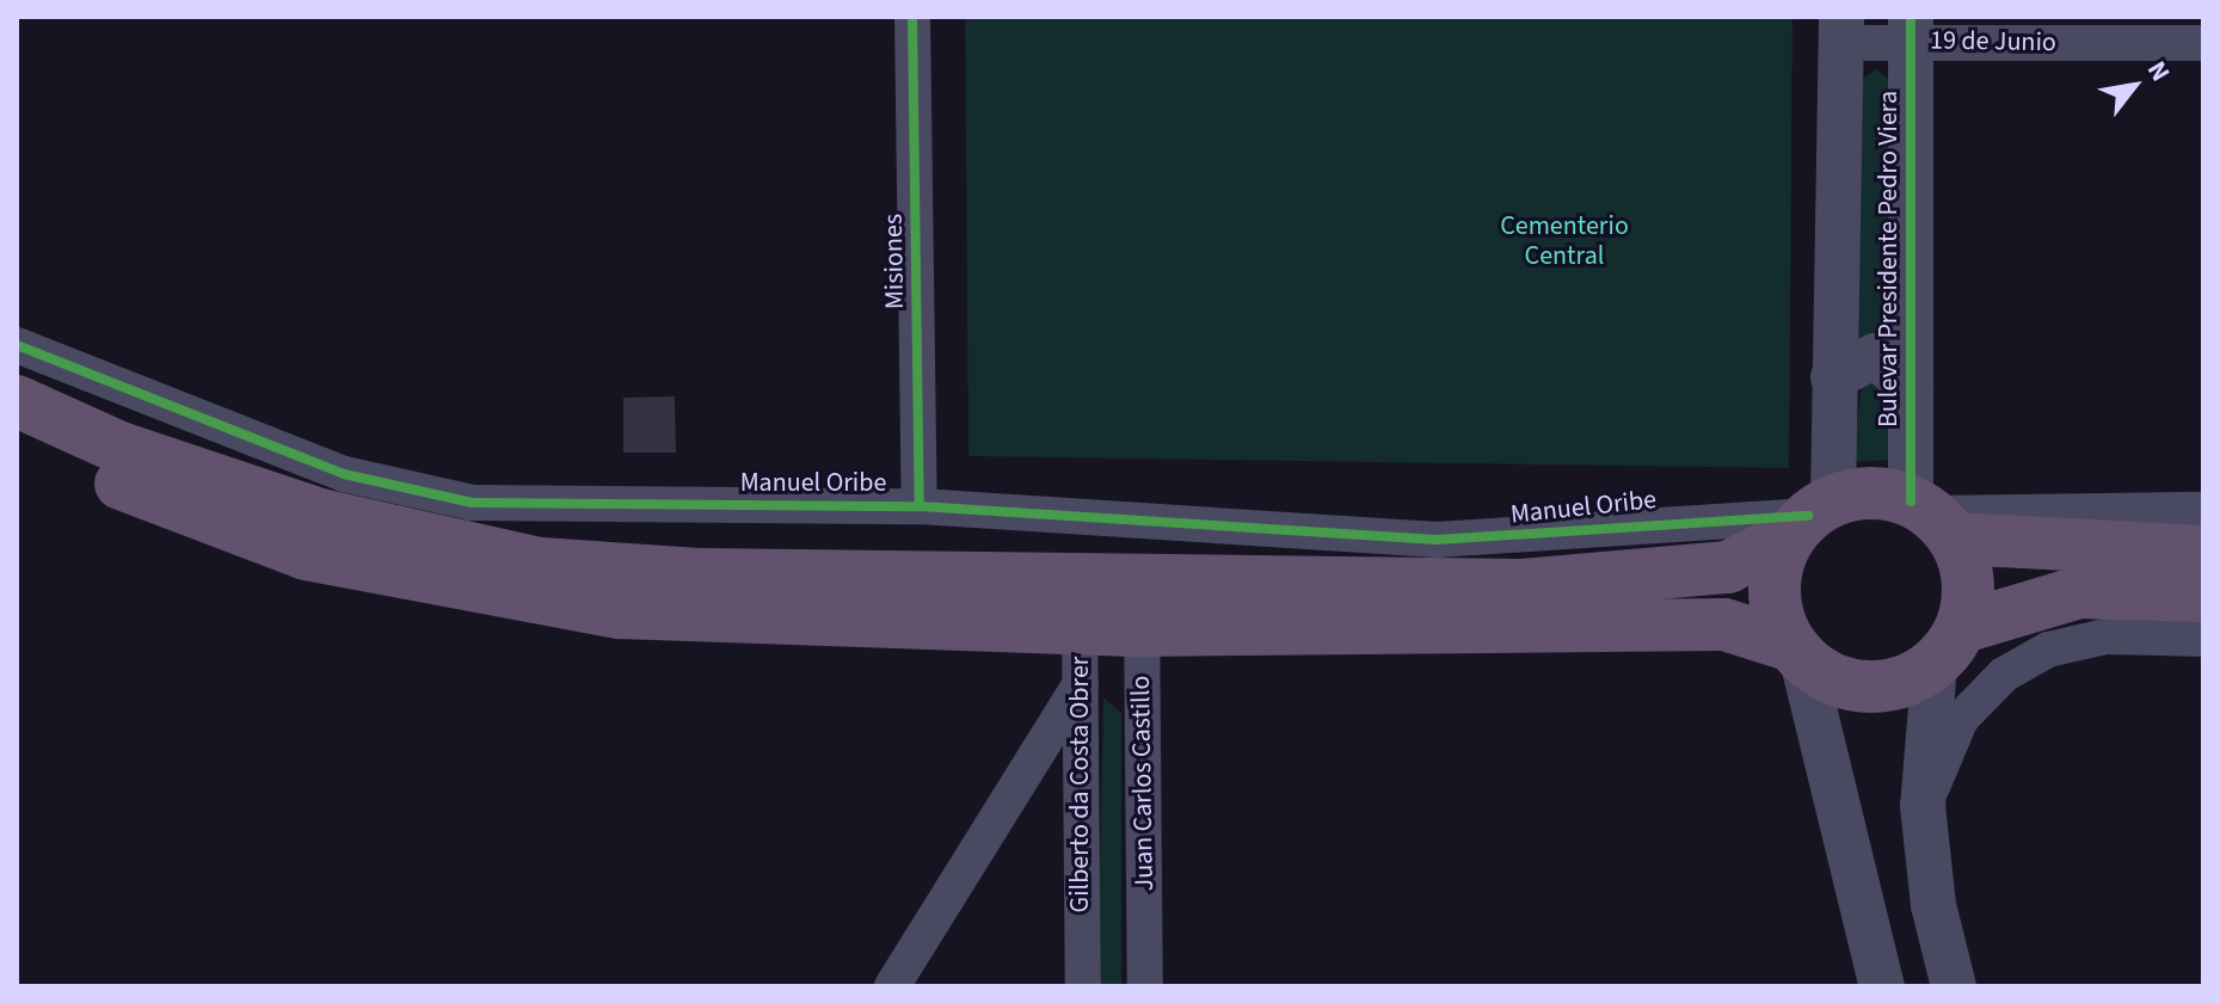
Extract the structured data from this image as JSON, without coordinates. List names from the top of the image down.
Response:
{
  "streets": {
    "highway": ["Manuel Oribe"],
    "street": [
      "19 de Junio",
      "Bulevar Presidente Pedro Viera",
      "Misiones",
      "Juan Carlos Castillo",
      "Gilberto da Costa Obrer"
    ]
  },
  "crossings": [
    ["19 de Junio", "Bulevar Presidente Pedro Viera"],
    ["Bulevar Presidente Pedro Viera", "Manuel Oribe"],
    ["Misiones", "Manuel Oribe"],
    ["Manuel Oribe", "Juan Carlos Castillo"],
    ["Manuel Oribe", "Gilberto da Costa Obrer"]
  ],
  "parks": ["Cementerio Central"],
  "north": "top right"
}
